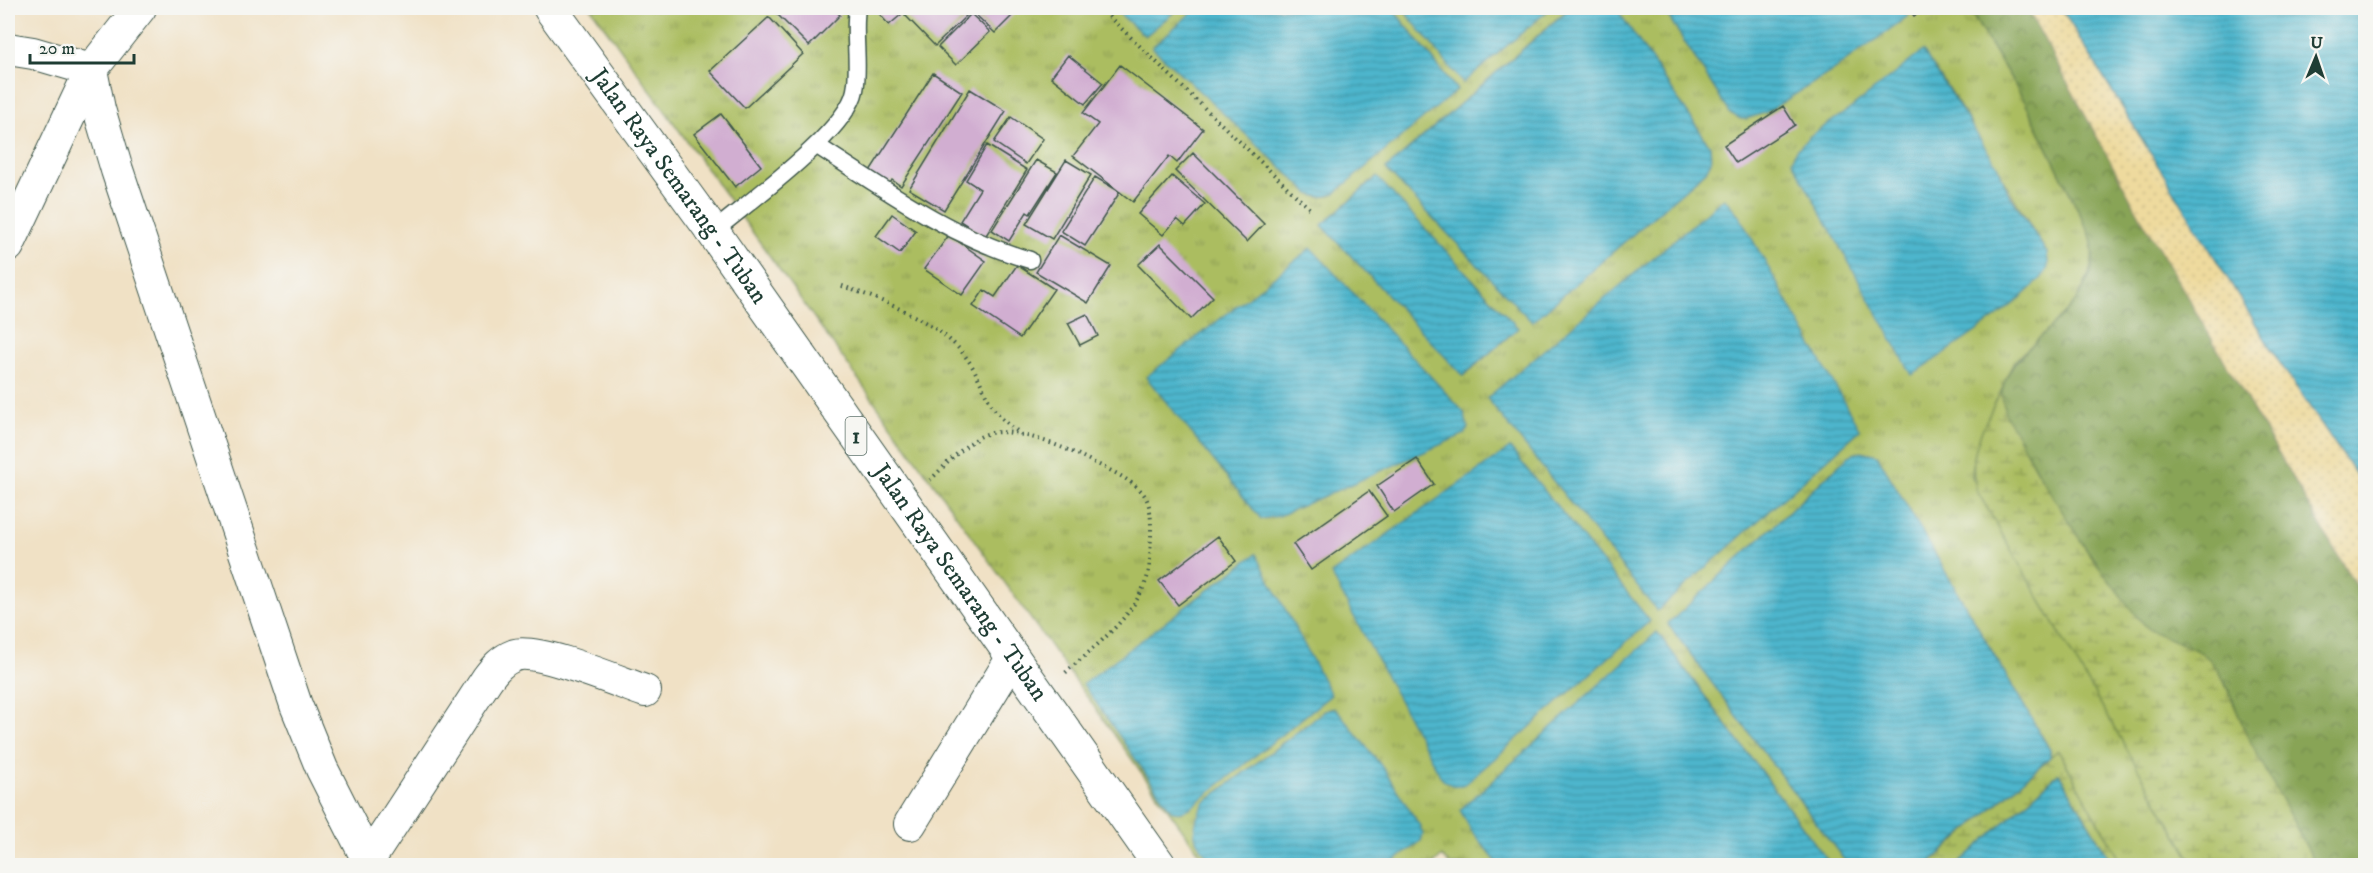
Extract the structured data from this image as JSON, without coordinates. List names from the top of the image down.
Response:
{
  "streets": {
    "highway": ["Jalan Raya Semarang - Tuban", "1"]
  },
  "scale_bar": "20 m",
  "north": "top"
}
